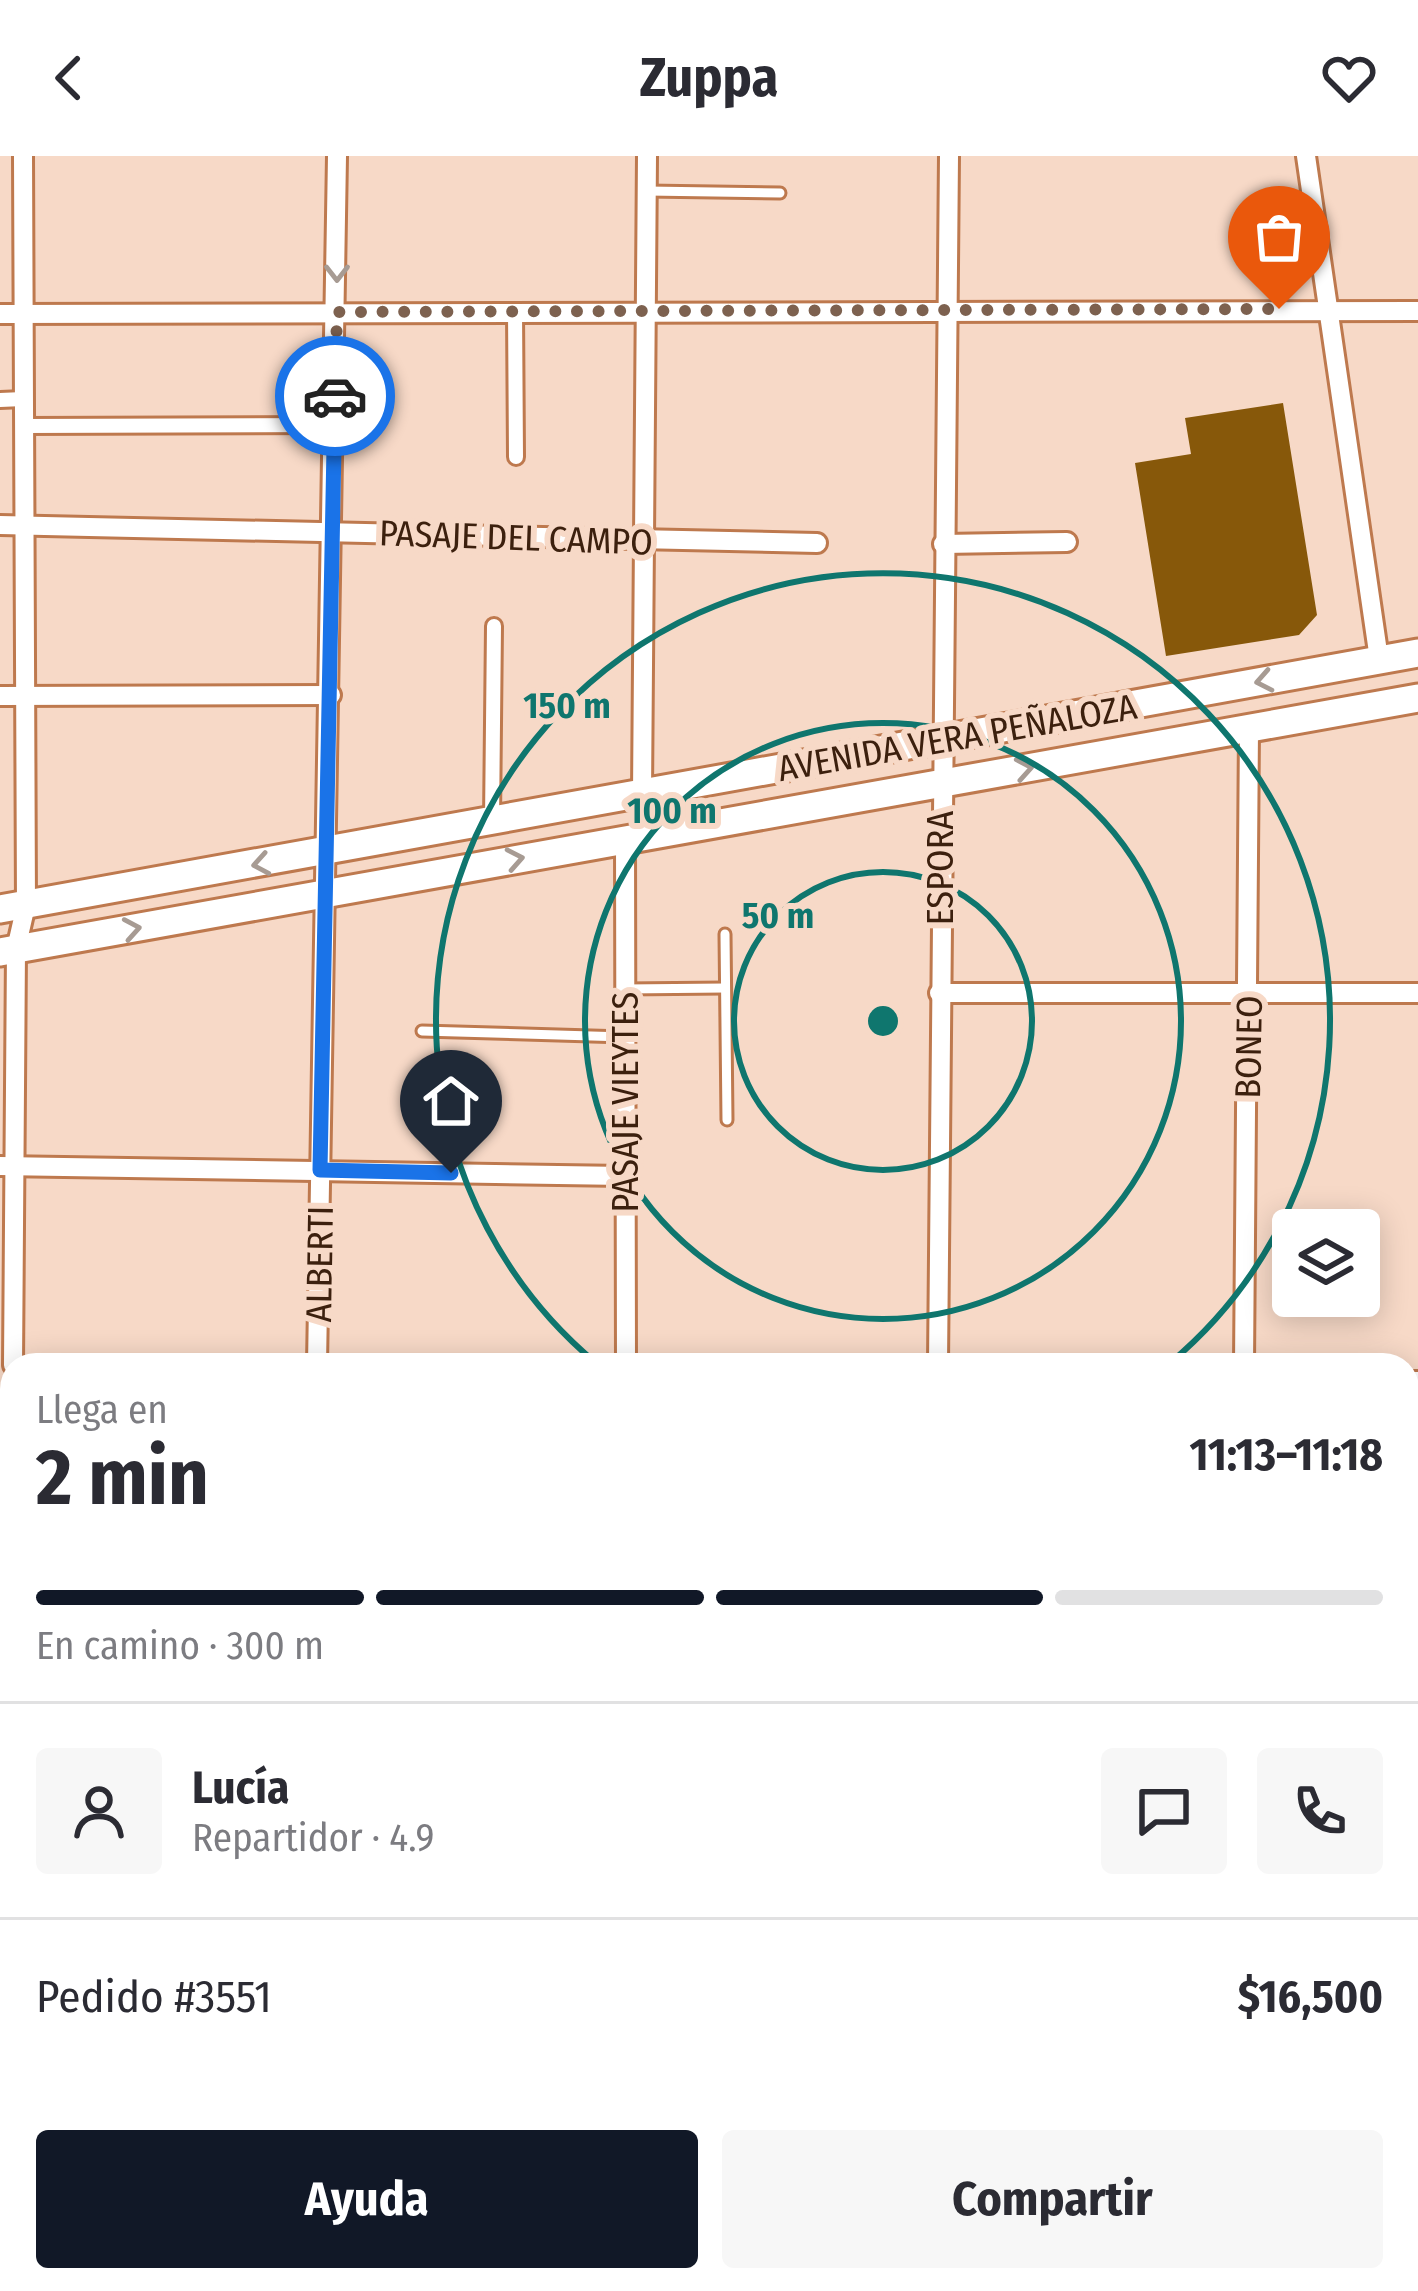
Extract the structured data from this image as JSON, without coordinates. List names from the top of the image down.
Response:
{
  "streets": {
    "main road": ["AVENIDA VERA PEÑALOZA"],
    "street": [
      "PASAJE DEL CAMPO",
      "ESPORA",
      "BONEO",
      "PASAJE VIEYTES",
      "ALBERTI"
    ]
  },
  "crossings": [
    ["PASAJE DEL CAMPO", "ALBERTI"],
    ["AVENIDA VERA PEÑALOZA", "ESPORA"],
    ["AVENIDA VERA PEÑALOZA", "BONEO"],
    ["AVENIDA VERA PEÑALOZA", "PASAJE VIEYTES"],
    ["AVENIDA VERA PEÑALOZA", "ALBERTI"]
  ],
  "page": {
    "header": "Zuppa",
    "heading": ["2 min", "Llega en", "11:13–11:18"],
    "panel": [
      "Lucía",
      "Repartidor · 4.9",
      "Pedido #3551",
      "$16,500"
    ],
    "bar": "En camino · 300 m",
    "buttons": ["Ayuda", "Compartir"]
  },
  "rings": ["150 m", "100 m", "50 m"]
}
